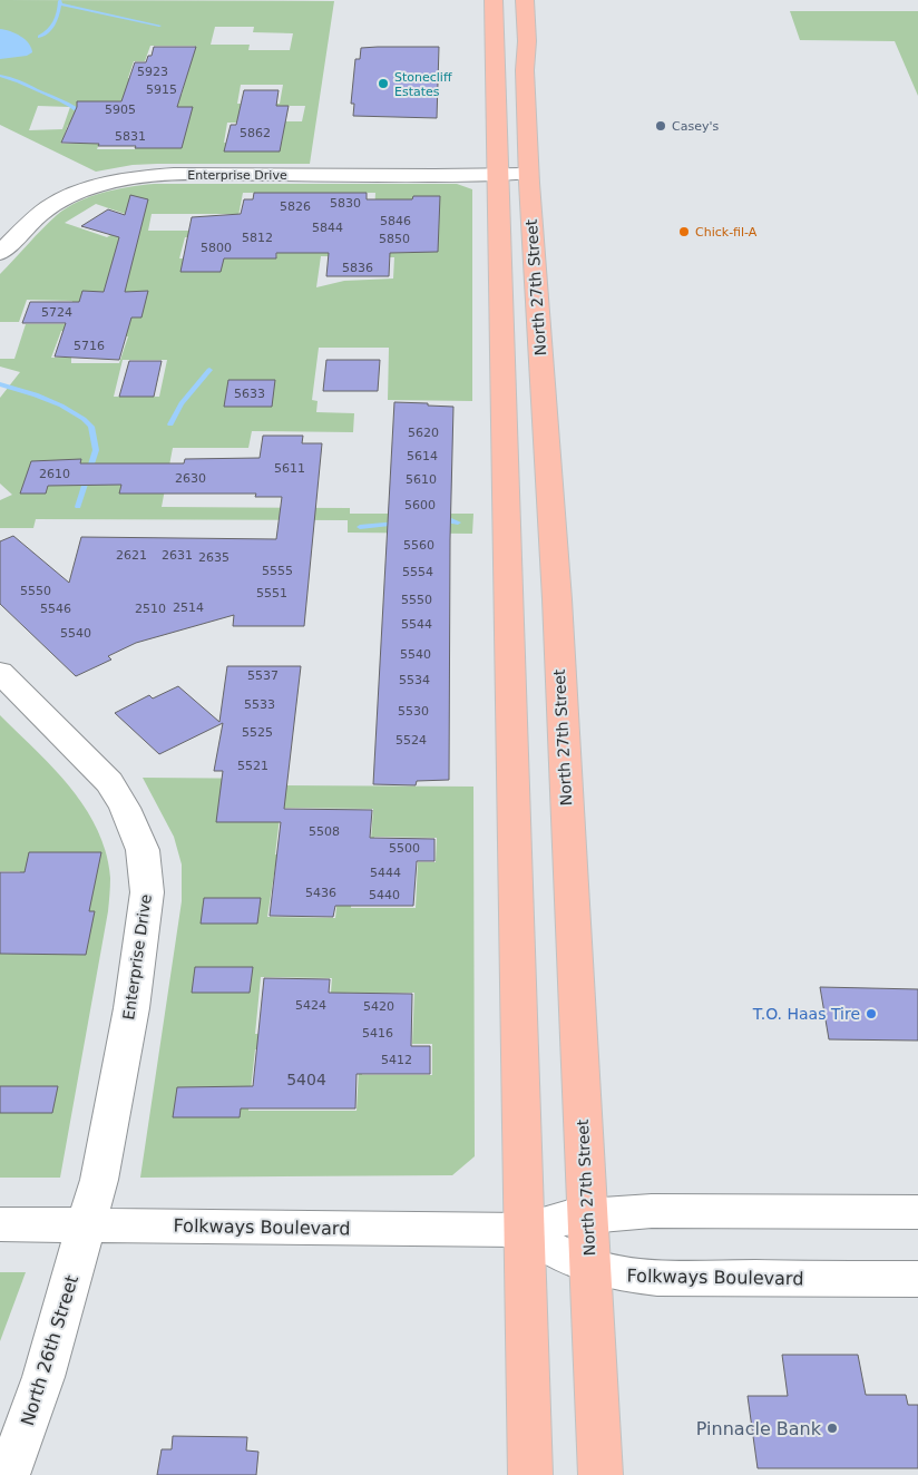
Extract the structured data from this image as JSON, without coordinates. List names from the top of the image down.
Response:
{
  "streets": {
    "main road": ["North 27th Street"],
    "street": ["Enterprise Drive", "Folkways Boulevard", "North 26th Street"]
  },
  "crossings": [
    ["Enterprise Drive", "North 27th Street"],
    ["Enterprise Drive", "Folkways Boulevard"],
    ["Enterprise Drive", "North 26th Street"],
    ["North 27th Street", "Folkways Boulevard"],
    ["Folkways Boulevard", "North 26th Street"]
  ],
  "places": [
    "Stonecliff Estates",
    "Casey's",
    "Chick-fil-A",
    "T.O. Haas Tire",
    "Pinnacle Bank"
  ],
  "house_numbers": [
    "5923",
    "5915",
    "5905",
    "5862",
    "5831",
    "5830",
    "5826",
    "5846",
    "5844",
    "5812",
    "5850",
    "5800",
    "5836",
    "5724",
    "5716",
    "5633",
    "5620",
    "5614",
    "5611",
    "2610",
    "2630",
    "5610",
    "5600",
    "5560",
    "2621",
    "2631",
    "2635",
    "5555",
    "5554",
    "5550",
    "5551",
    "5550",
    "2514",
    "5546",
    "2510",
    "5544",
    "5540",
    "5540",
    "5537",
    "5534",
    "5533",
    "5530",
    "5525",
    "5524",
    "5521",
    "5508",
    "5500",
    "5444",
    "5436",
    "5440",
    "5424",
    "5420",
    "5416",
    "5412",
    "5404"
  ]
}
